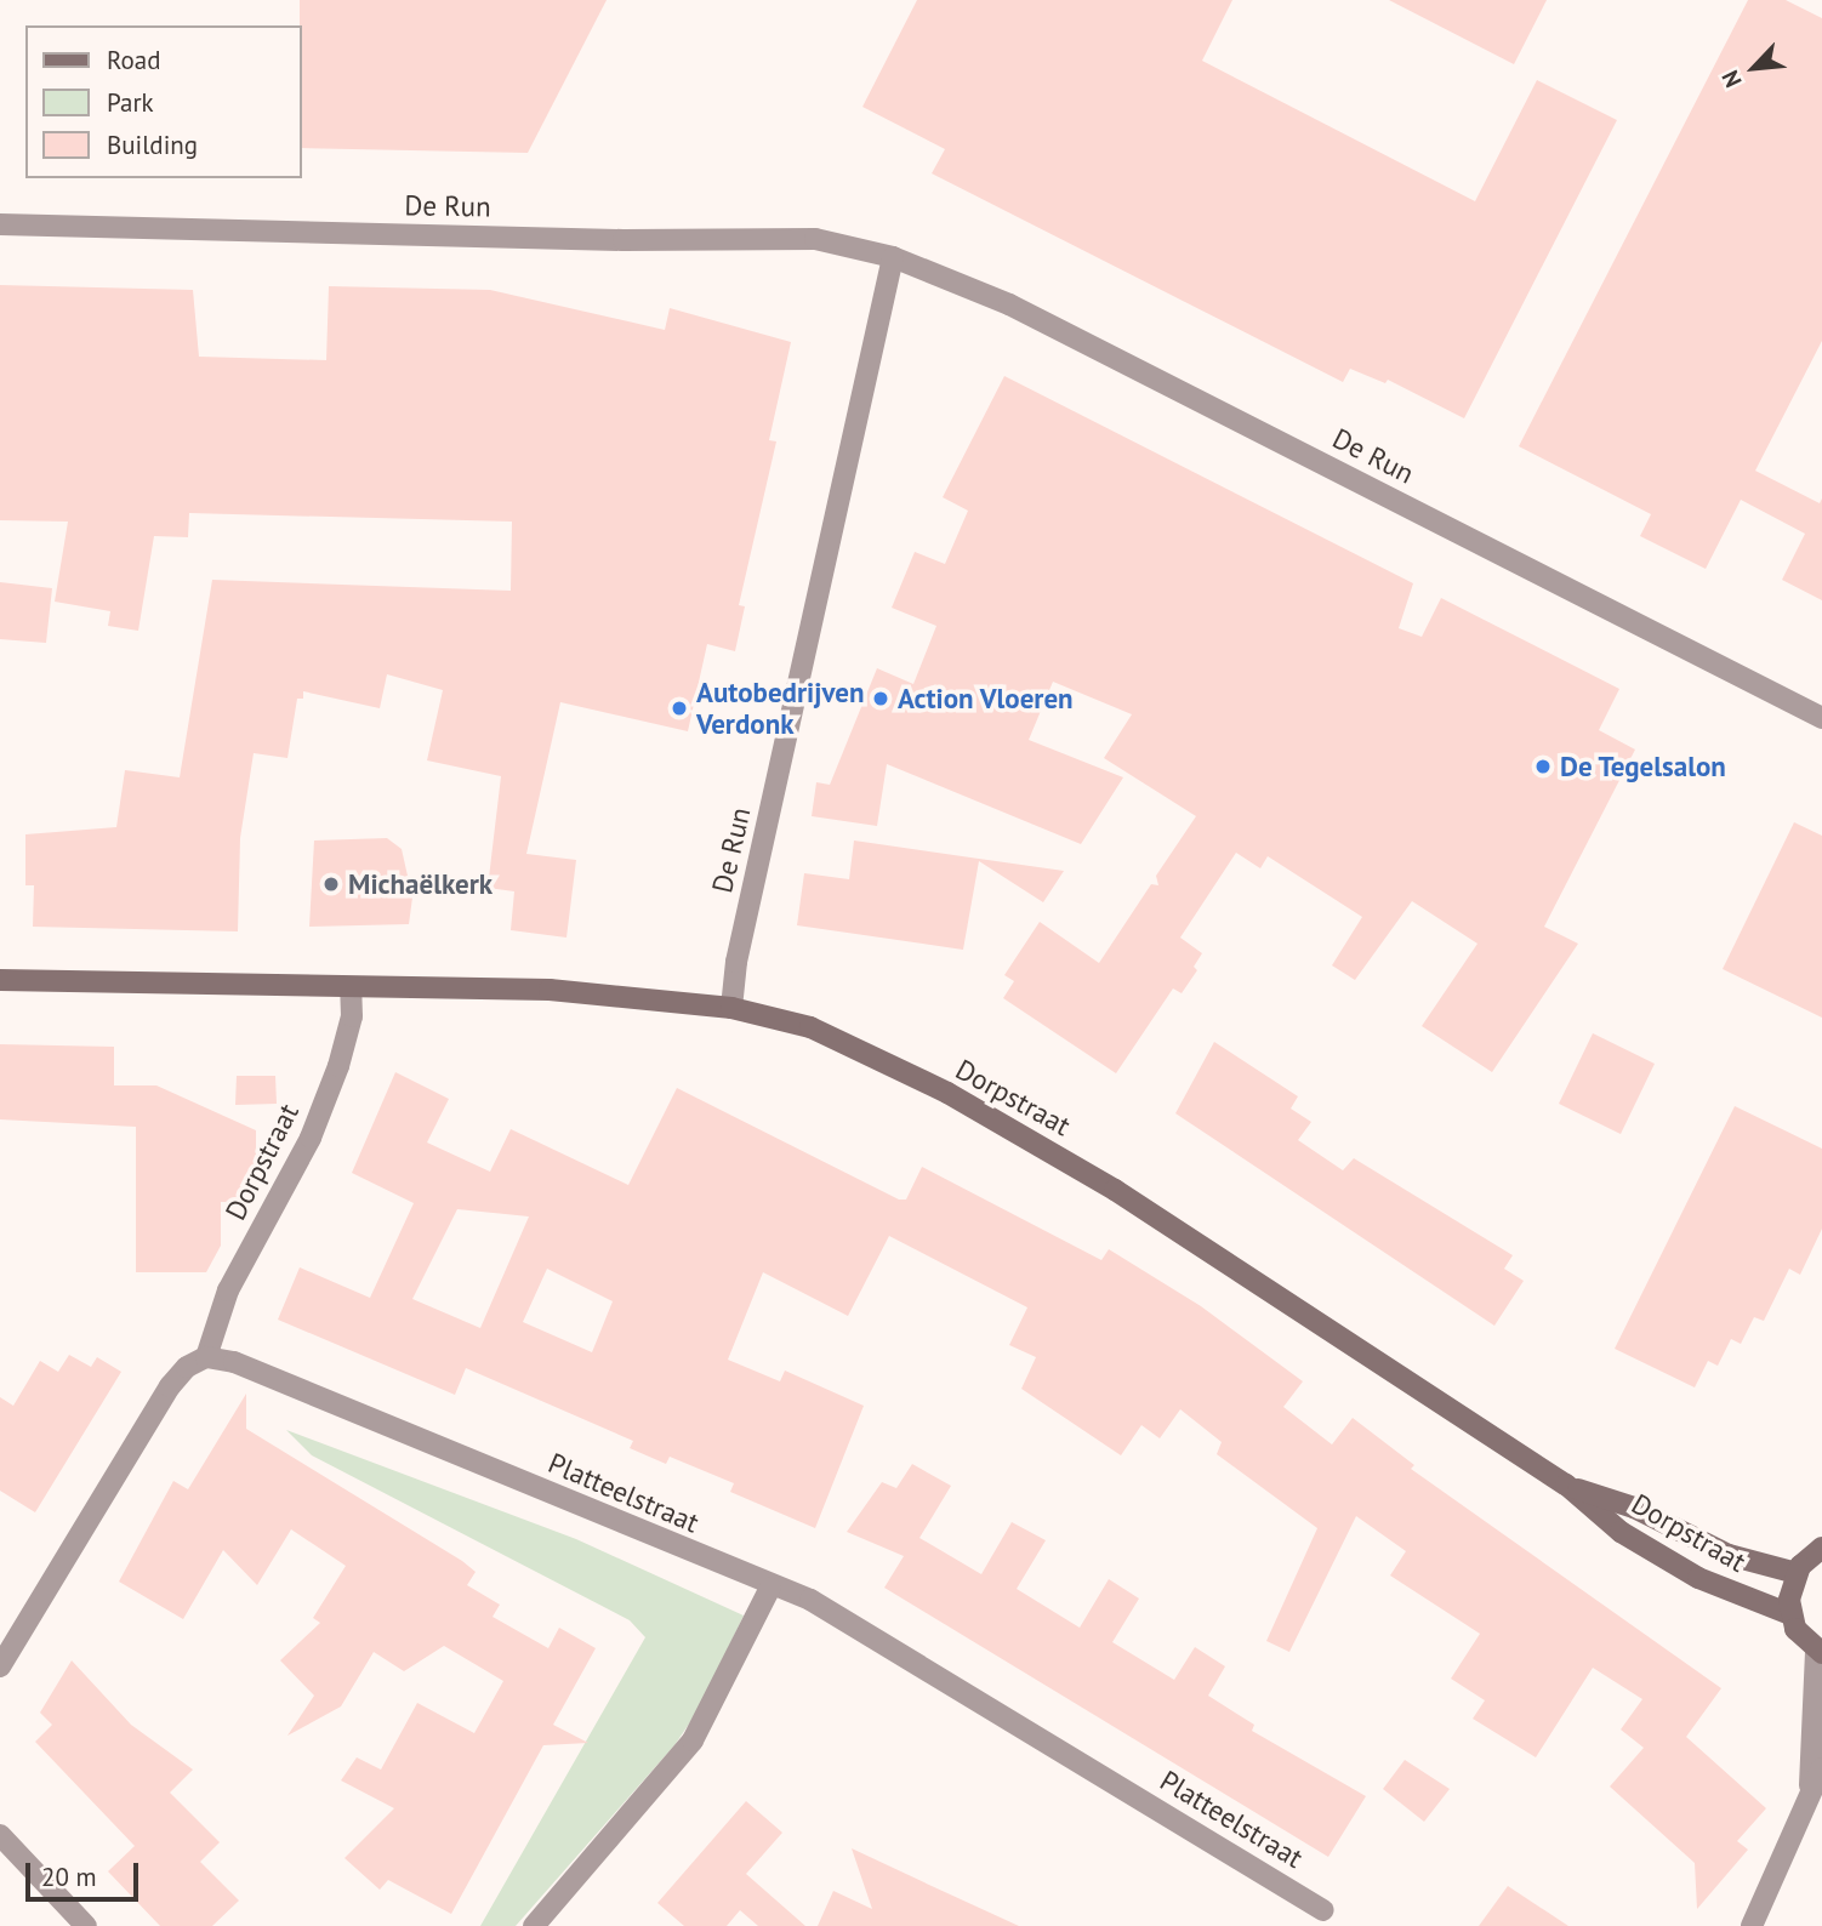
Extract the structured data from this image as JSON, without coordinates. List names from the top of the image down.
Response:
{
  "streets": {
    "street": ["De Run", "Dorpstraat", "Platteelstraat"]
  },
  "crossings": [
    ["De Run", "Dorpstraat"],
    ["Dorpstraat", "Platteelstraat"]
  ],
  "places": [
    "Action Vloeren",
    "Autobedrijven Verdonk",
    "De Tegelsalon",
    "Michaëlkerk"
  ],
  "legend": ["Road", "Park", "Building"],
  "scale_bar": "20 m",
  "north": "bottom left"
}
